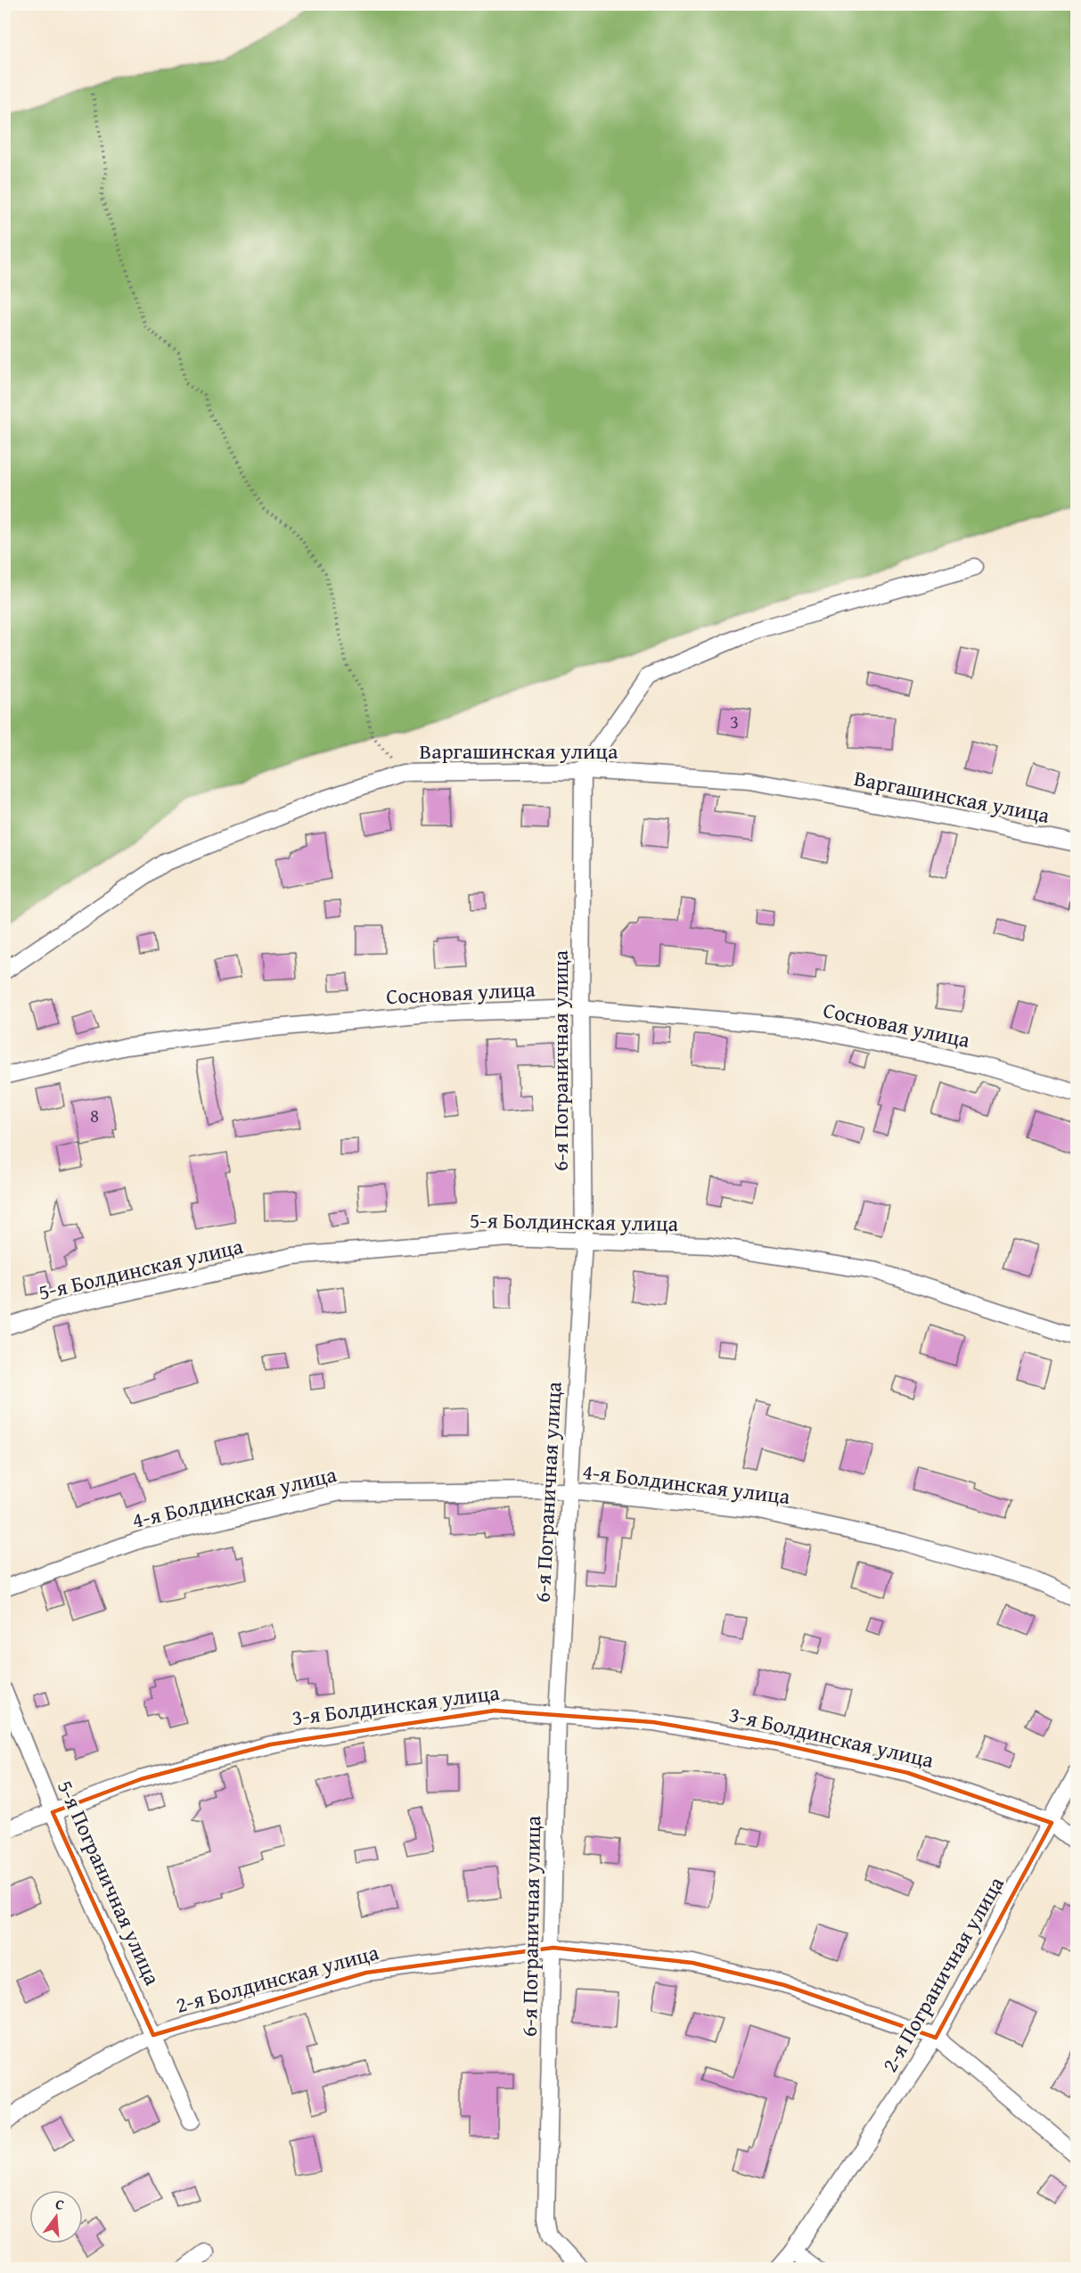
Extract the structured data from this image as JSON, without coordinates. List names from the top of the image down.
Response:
{
  "streets": {
    "street": [
      "Варгашинская улица",
      "Сосновая улица",
      "6-я Пограничная улица",
      "5-я Болдинская улица",
      "4-я Болдинская улица",
      "3-я Болдинская улица",
      "5-я Пограничная улица",
      "2-я Пограничная улица",
      "2-я Болдинская улица"
    ]
  },
  "crossings": [
    ["Варгашинская улица", "6-я Пограничная улица"],
    ["Сосновая улица", "6-я Пограничная улица"],
    ["6-я Пограничная улица", "5-я Болдинская улица"],
    ["6-я Пограничная улица", "4-я Болдинская улица"],
    ["6-я Пограничная улица", "3-я Болдинская улица"],
    ["6-я Пограничная улица", "2-я Болдинская улица"],
    ["3-я Болдинская улица", "5-я Пограничная улица"],
    ["3-я Болдинская улица", "2-я Пограничная улица"],
    ["5-я Пограничная улица", "2-я Болдинская улица"],
    ["2-я Пограничная улица", "2-я Болдинская улица"]
  ],
  "house_numbers": ["3", "8"],
  "north": "top"
}
